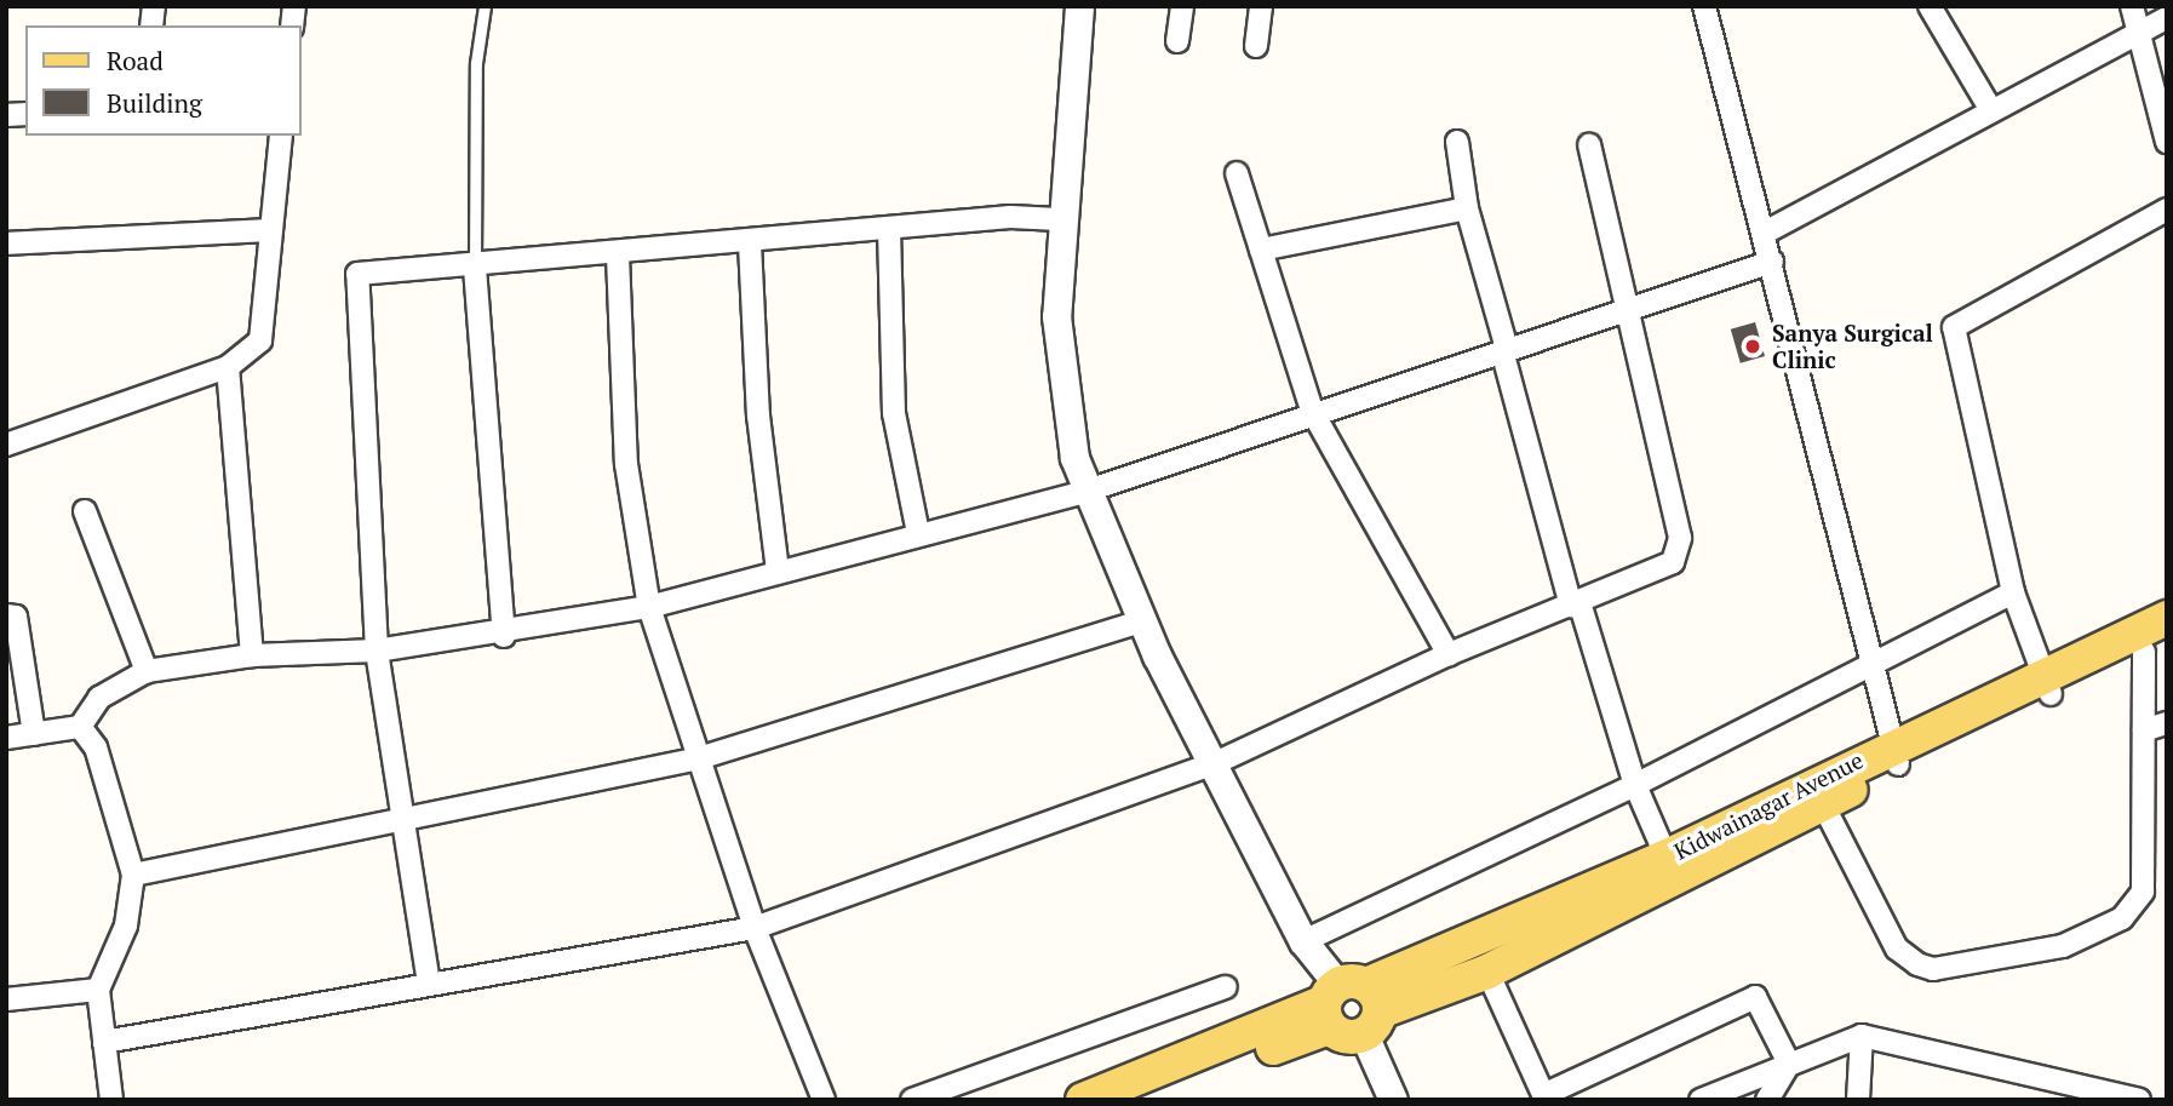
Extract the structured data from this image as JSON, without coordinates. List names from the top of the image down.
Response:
{
  "streets": {
    "main road": ["Kidwainagar Avenue"]
  },
  "places": ["Sanya Surgical Clinic"],
  "legend": ["Road", "Building"]
}
